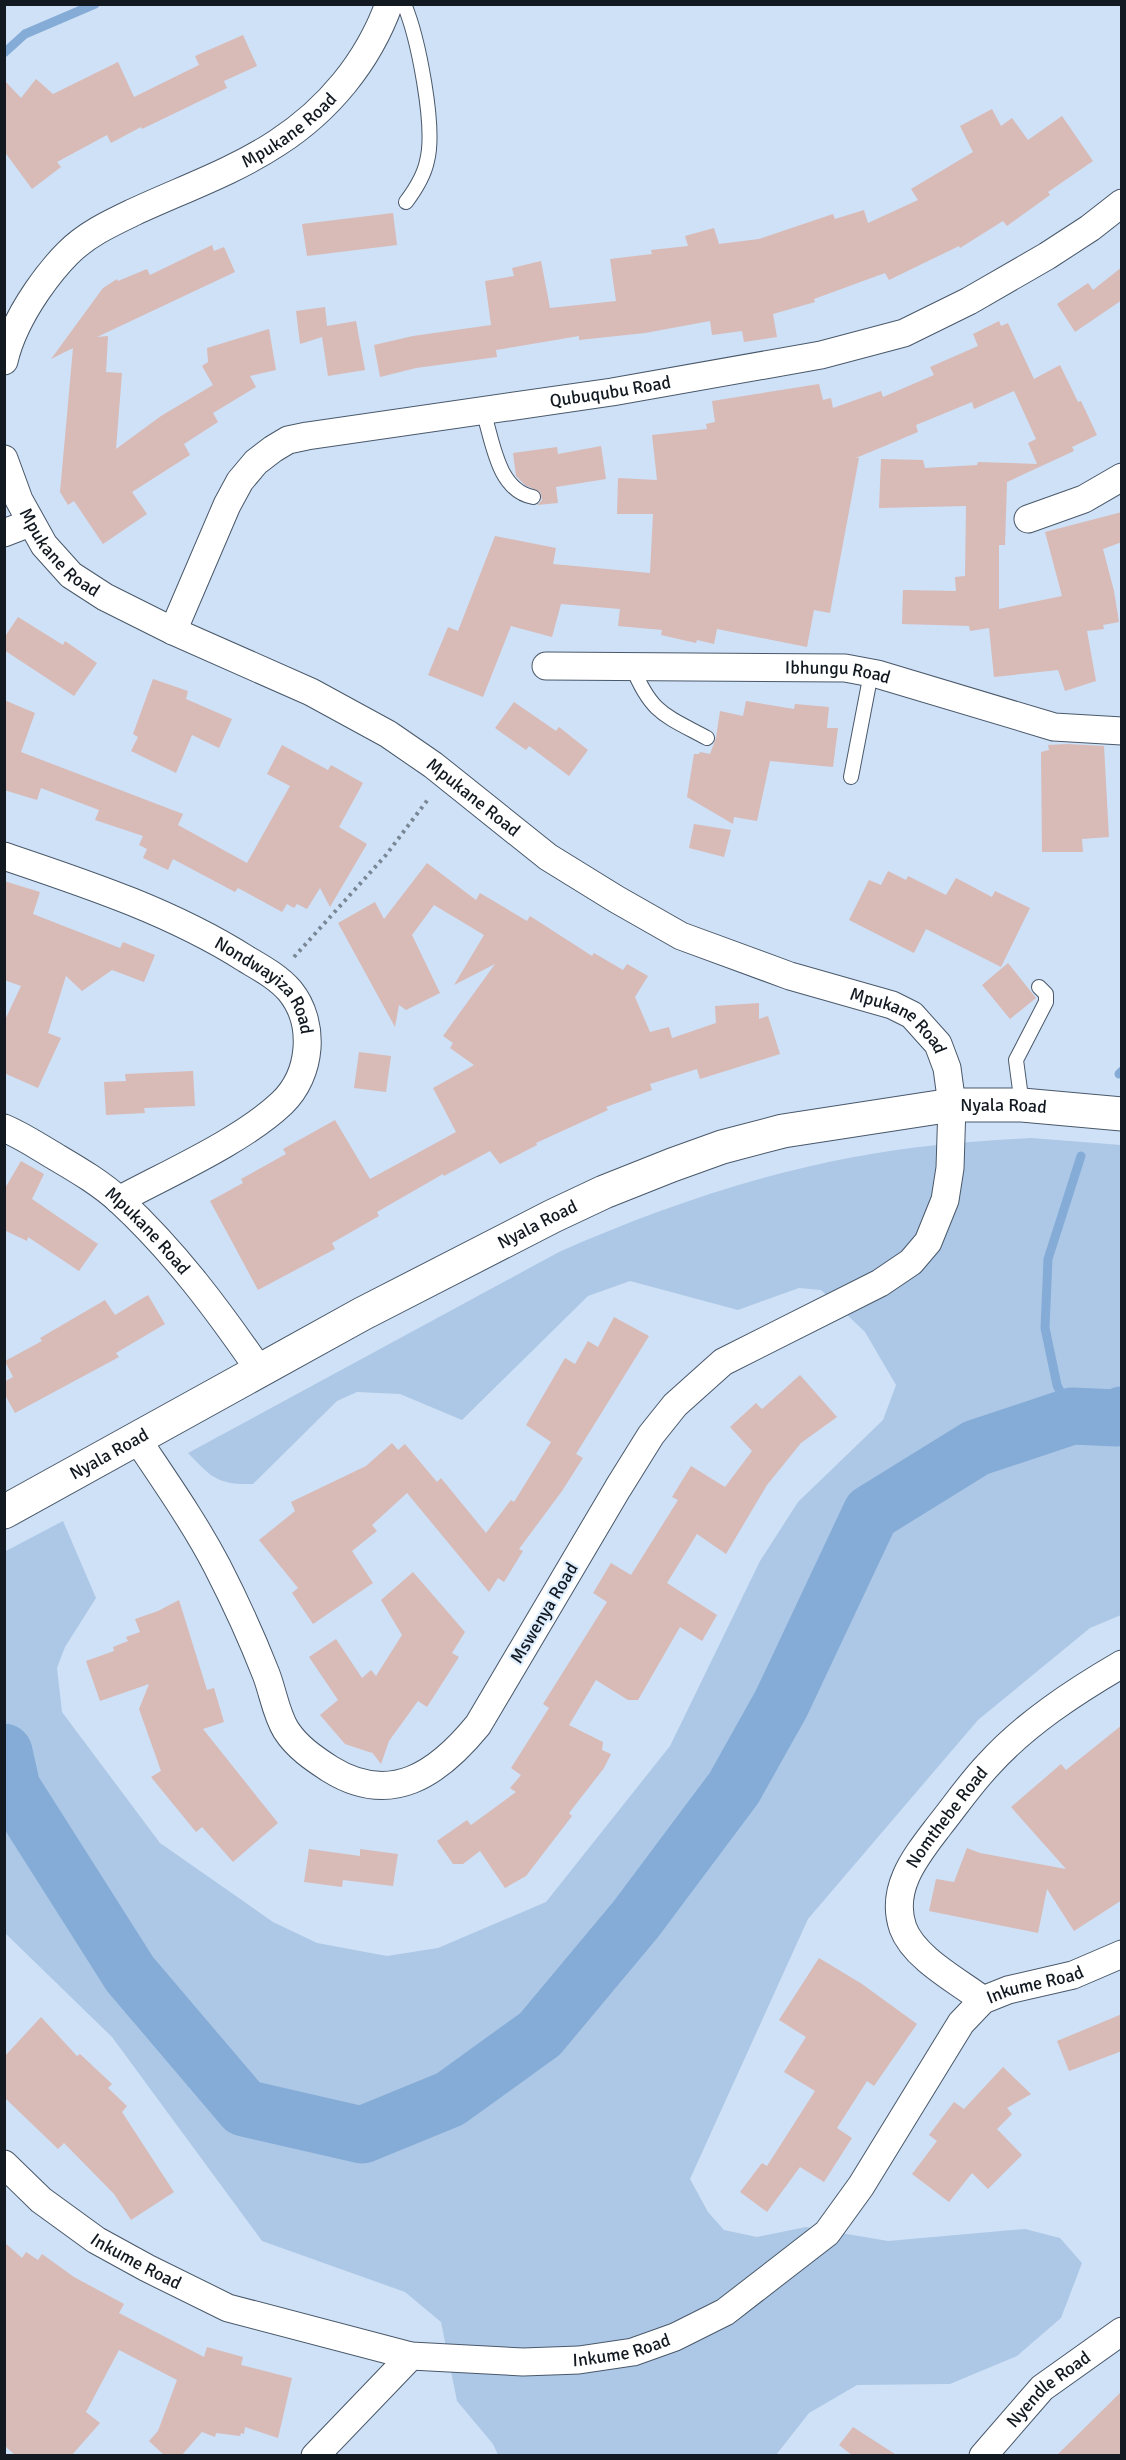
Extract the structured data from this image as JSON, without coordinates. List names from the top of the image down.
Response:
{
  "streets": {
    "street": [
      "Mpukane Road",
      "Qubuqubu Road",
      "Ibhungu Road",
      "Nondwayiza Road",
      "Nyala Road",
      "Mswenya Road",
      "Nomthebe Road",
      "Inkume Road",
      "Nyendle Road"
    ]
  },
  "crossings": [
    ["Mpukane Road", "Qubuqubu Road"],
    ["Mpukane Road", "Nondwayiza Road"],
    ["Mpukane Road", "Nyala Road"],
    ["Mpukane Road", "Mswenya Road"],
    ["Nyala Road", "Mswenya Road"],
    ["Nomthebe Road", "Inkume Road"]
  ]
}
